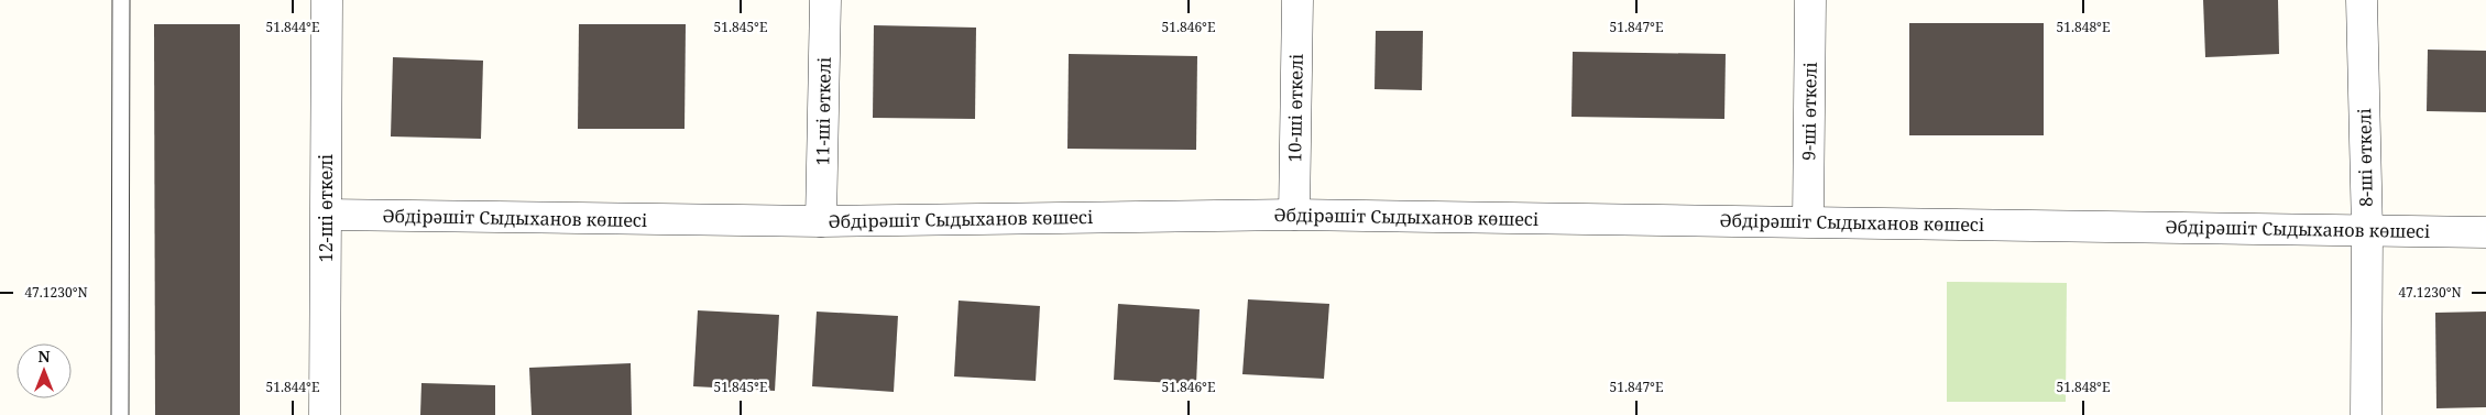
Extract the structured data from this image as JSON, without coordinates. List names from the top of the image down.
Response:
{
  "streets": {
    "street": [
      "10-ші өткелі",
      "11-ші өткелі",
      "9-ші өткелі",
      "8-ші өткелі",
      "12-ші өткелі",
      "Әбдірәшіт Сыдыханов көшесі"
    ]
  },
  "crossings": [
    ["10-ші өткелі", "Әбдірәшіт Сыдыханов көшесі"],
    ["11-ші өткелі", "Әбдірәшіт Сыдыханов көшесі"],
    ["9-ші өткелі", "Әбдірәшіт Сыдыханов көшесі"],
    ["8-ші өткелі", "Әбдірәшіт Сыдыханов көшесі"],
    ["12-ші өткелі", "Әбдірәшіт Сыдыханов көшесі"]
  ],
  "north": "top",
  "coordinates": [
    "51.844°E",
    "51.845°E",
    "51.846°E",
    "51.847°E",
    "51.848°E",
    "47.1230°N"
  ]
}
